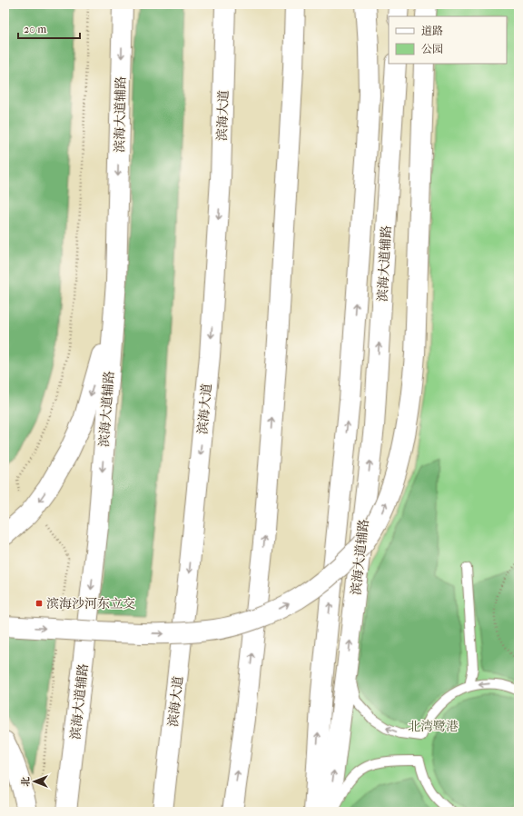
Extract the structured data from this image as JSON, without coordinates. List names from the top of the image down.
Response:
{
  "streets": {
    "main road": ["滨海大道辅路", "滨海大道"]
  },
  "parks": ["北湾鹭港"],
  "places": {
    "transit": ["滨海沙河东立交"]
  },
  "legend": ["道路", "公园"],
  "scale_bar": "20 m",
  "north": "left"
}
